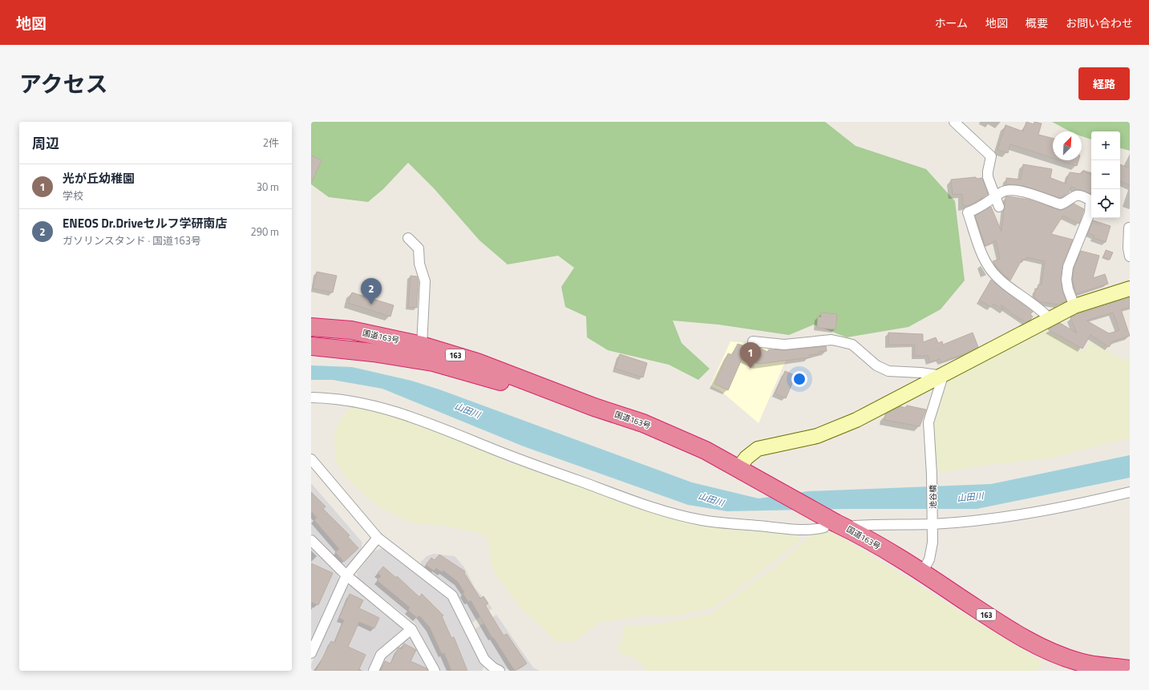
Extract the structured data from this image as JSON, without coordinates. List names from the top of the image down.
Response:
{
  "streets": {
    "highway": ["国道163号", "163"],
    "street": ["池谷橋"]
  },
  "crossings": [
    ["国道163号", "池谷橋"]
  ],
  "water": ["山田川"],
  "north": "top right",
  "page": {
    "header": "地図",
    "nav": [
      "ホーム",
      "地図",
      "概要",
      "お問い合わせ"
    ],
    "title": "アクセス",
    "buttons": "経路",
    "heading": ["周辺", "2件"],
    "map_buttons": ["+", "−"],
    "list": [
      {
        "mark": "1",
        "name": "光が丘幼稚園",
        "note": "学校",
        "value": "30 m"
      },
      {
        "mark": "2",
        "name": "ENEOS Dr.Driveセルフ学研南店",
        "note": "ガソリンスタンド · 国道163号",
        "value": "290 m"
      }
    ],
    "pins": ["2", "1"]
  }
}
